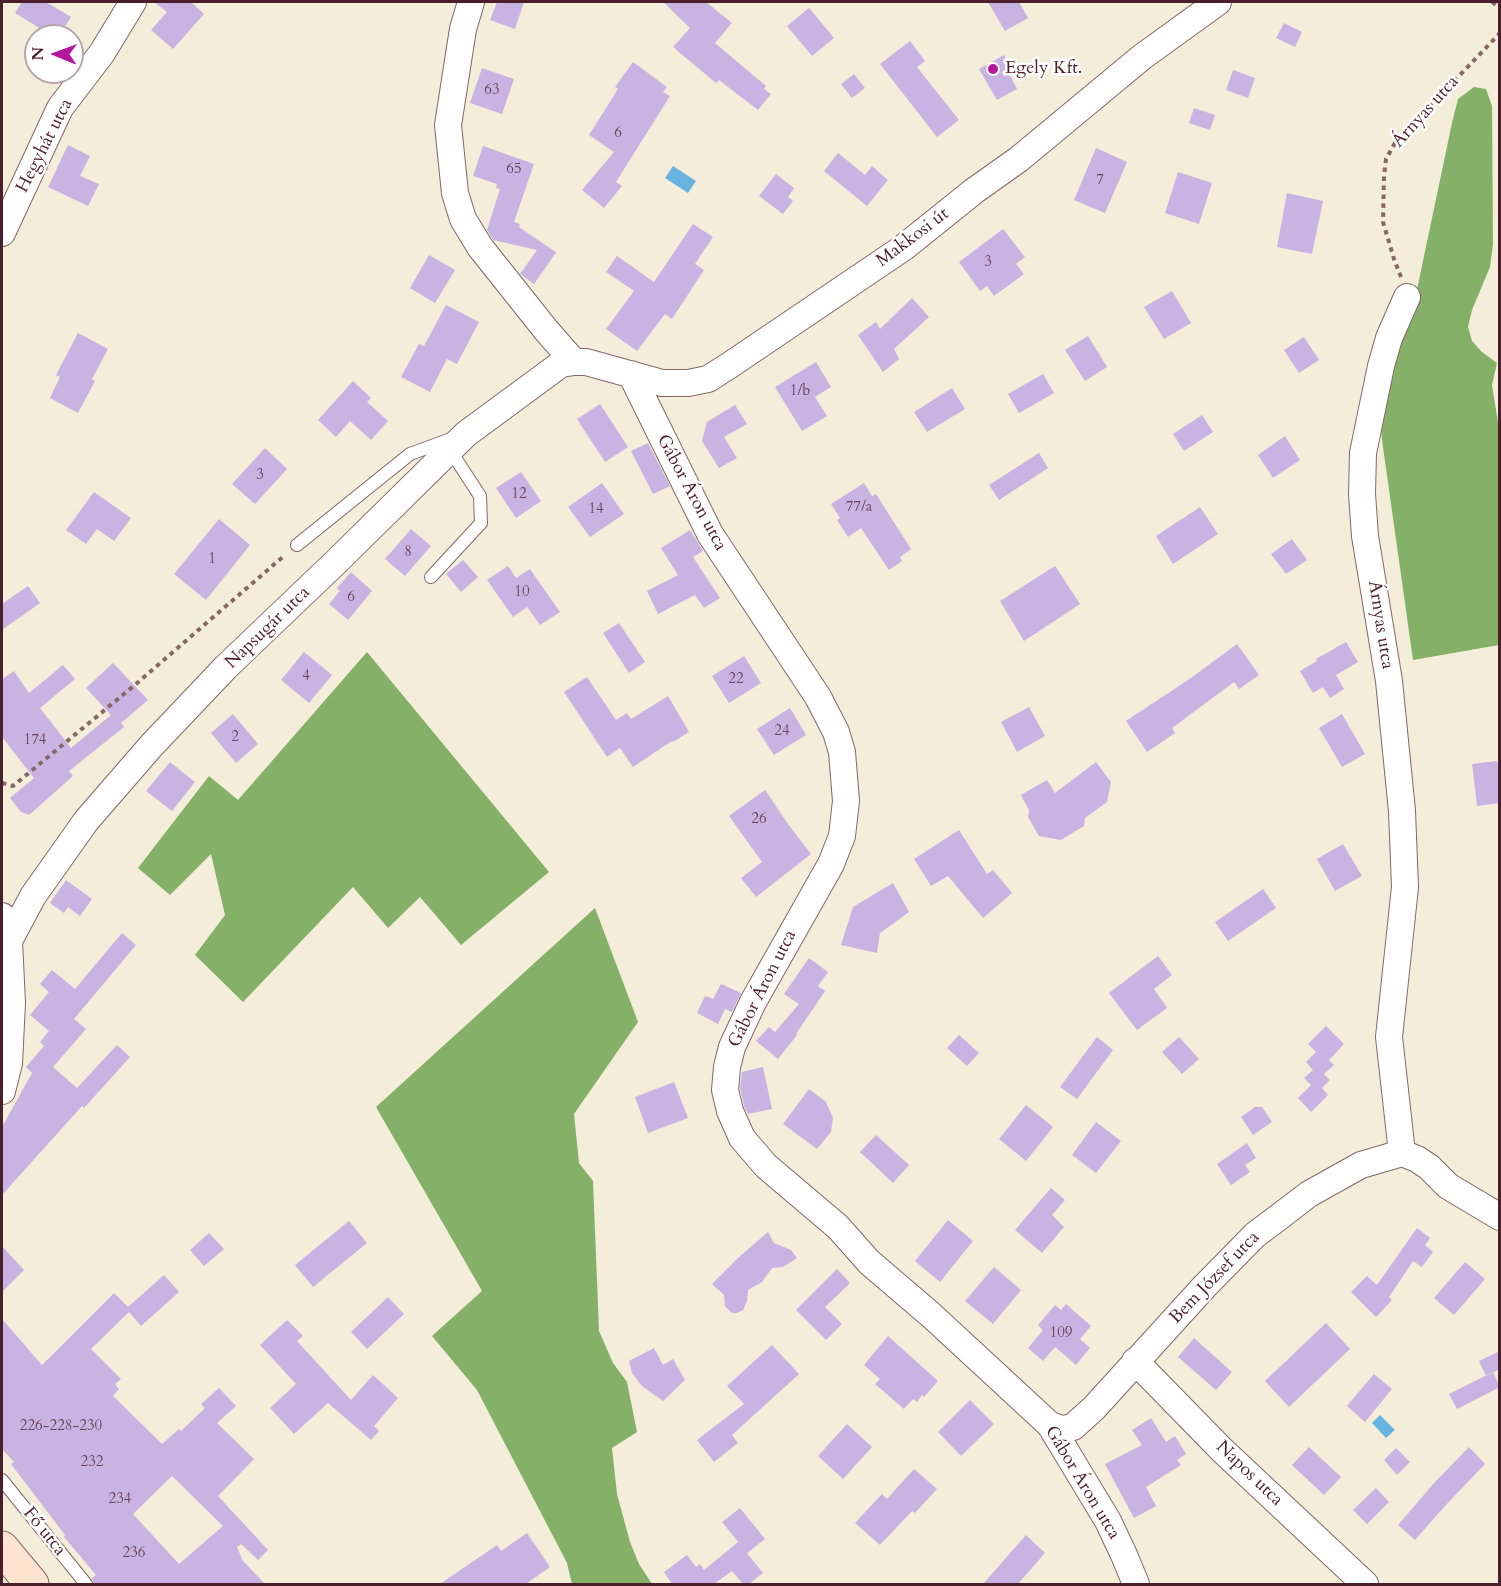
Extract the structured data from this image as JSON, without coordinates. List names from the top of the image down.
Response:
{
  "streets": {
    "street": [
      "Árnyas utca",
      "Hegyhát utca",
      "Makkosi út",
      "Gábor Áron utca",
      "Napsugár utca",
      "Bem József utca",
      "Napos utca"
    ],
    "lane": ["Fő utca"]
  },
  "crossings": [
    ["Árnyas utca", "Bem József utca"],
    ["Makkosi út", "Gábor Áron utca"],
    ["Makkosi út", "Napsugár utca"],
    ["Gábor Áron utca", "Bem József utca"],
    ["Bem József utca", "Napos utca"]
  ],
  "places": ["Egely Kft."],
  "house_numbers": [
    "63",
    "6",
    "65",
    "7",
    "3",
    "1/b",
    "3",
    "12",
    "77/a",
    "14",
    "8",
    "1",
    "10",
    "6",
    "4",
    "22",
    "24",
    "2",
    "174",
    "26",
    "109",
    "226-228-230",
    "232",
    "234",
    "236"
  ],
  "north": "left"
}
